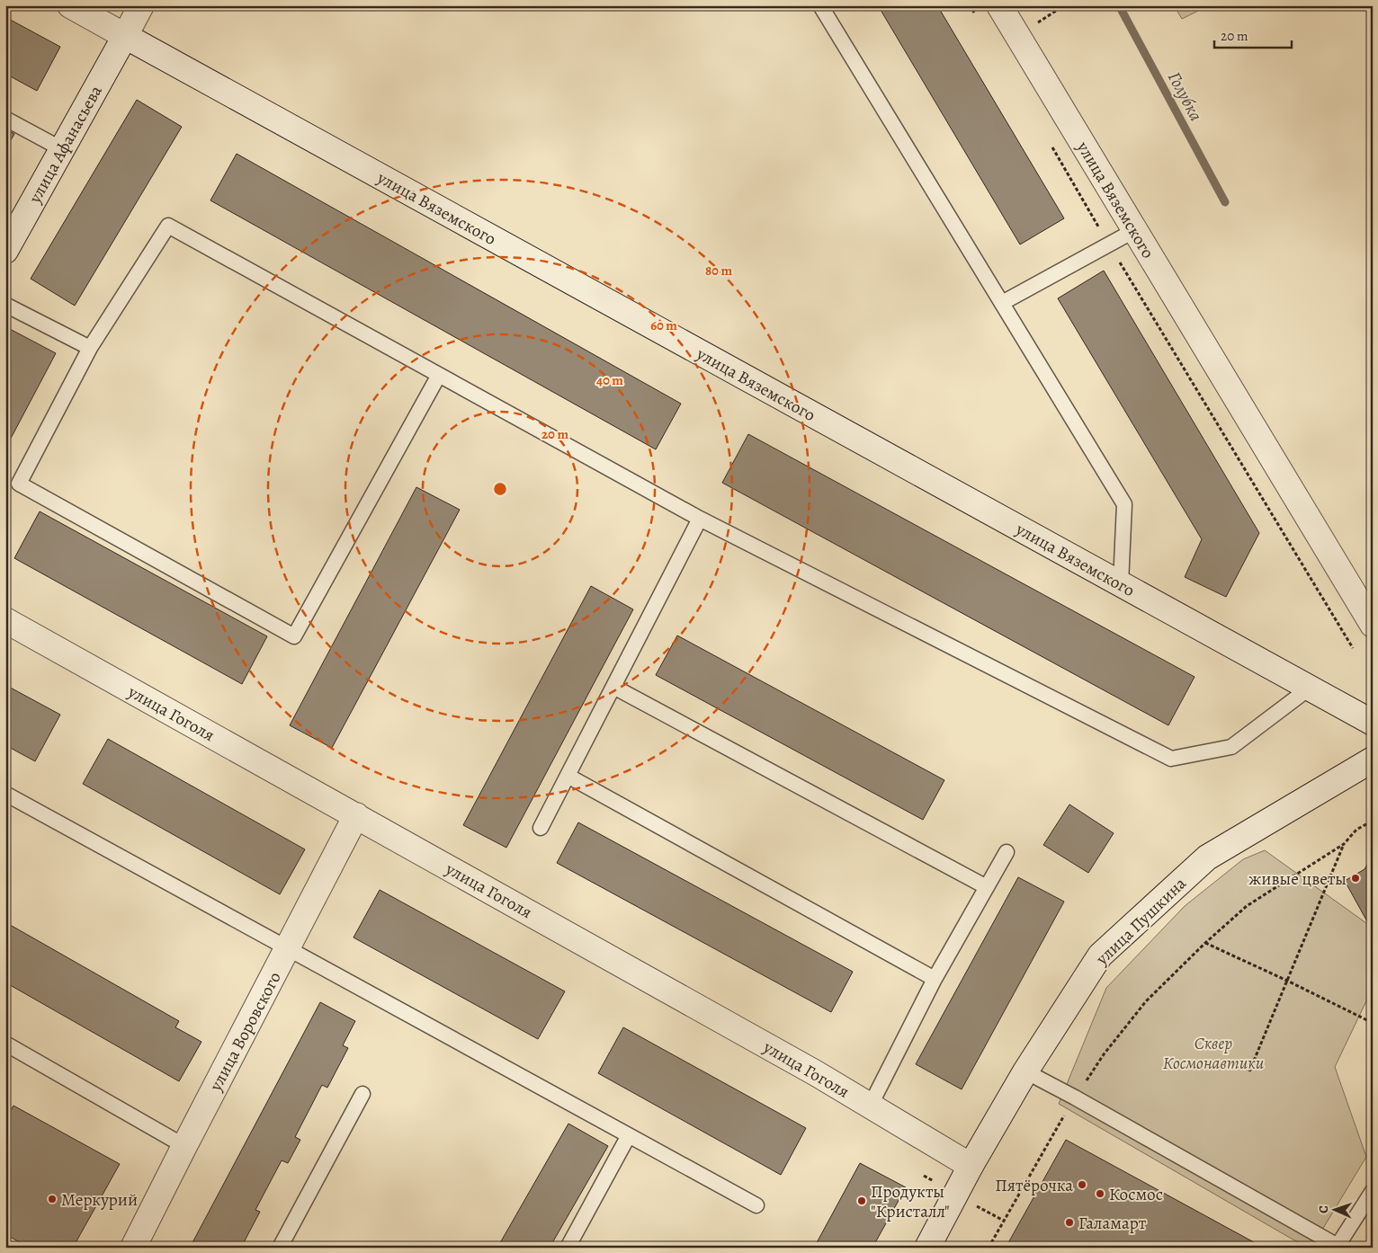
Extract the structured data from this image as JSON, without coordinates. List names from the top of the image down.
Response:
{
  "streets": {
    "street": [
      "улица Афанасьева",
      "улица Вяземского",
      "улица Гоголя",
      "улица Пушкина",
      "улица Воровского"
    ]
  },
  "crossings": [
    ["улица Афанасьева", "улица Вяземского"],
    ["улица Гоголя", "улица Пушкина"],
    ["улица Гоголя", "улица Воровского"]
  ],
  "water": ["Голубка"],
  "parks": ["Сквер Космонавтики"],
  "places": [
    "живые цветы",
    "Пятёрочка",
    "Космос",
    "Меркурий",
    "Продукты \"Кристалл\"",
    "Галамарт"
  ],
  "scale_bar": "20 m",
  "north": "left",
  "rings": [
    "80 m",
    "60 m",
    "40 m",
    "20 m"
  ]
}
